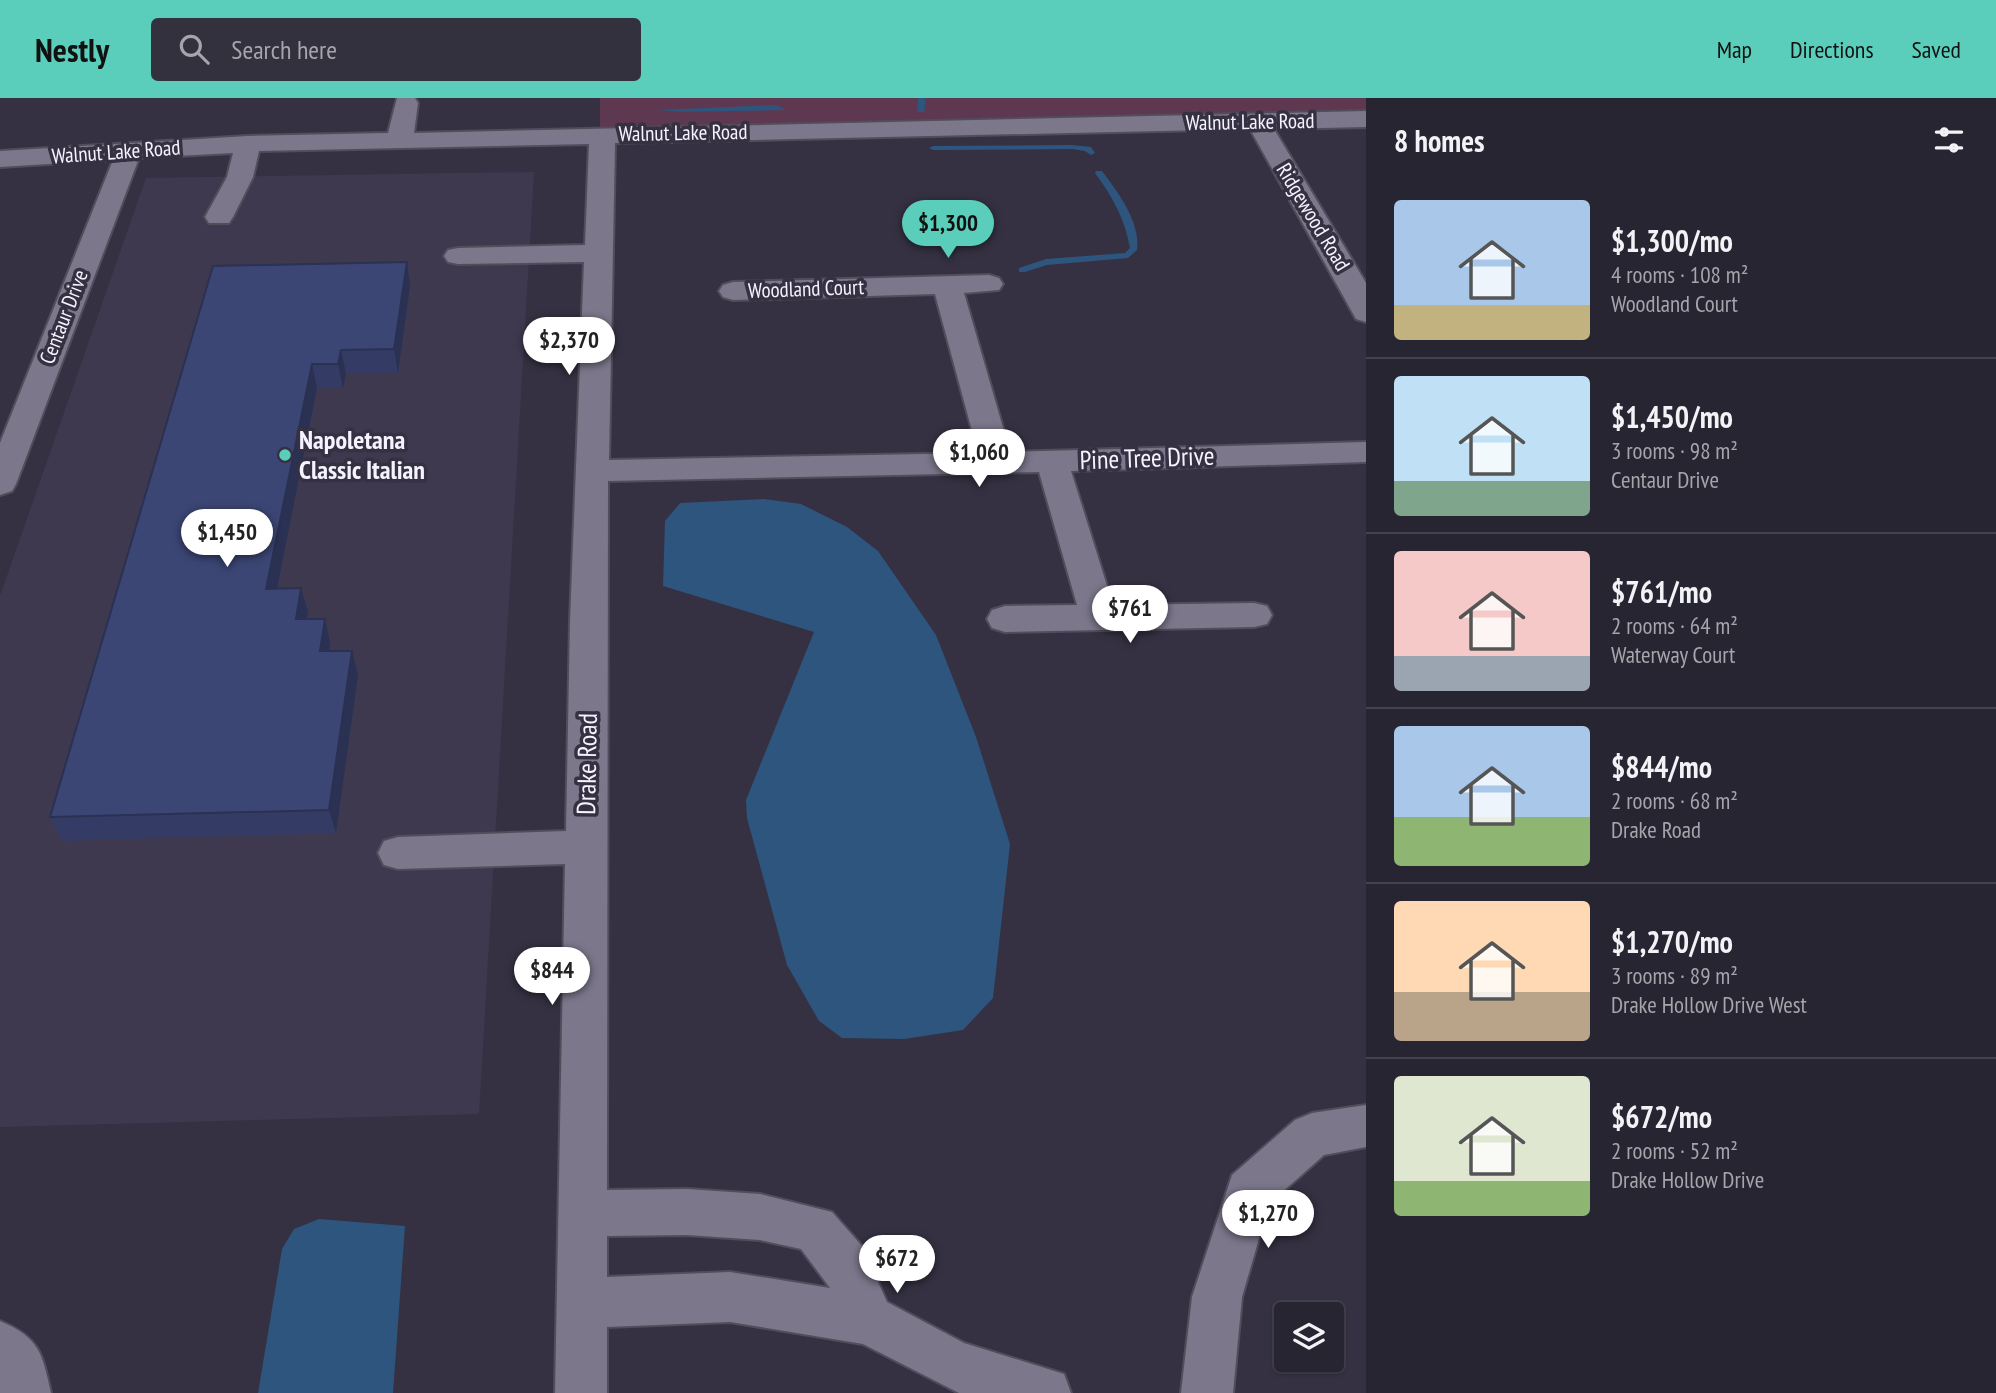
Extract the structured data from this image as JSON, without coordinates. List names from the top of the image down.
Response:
{
  "streets": {
    "street": [
      "Walnut Lake Road",
      "Ridgewood Road",
      "Woodland Court",
      "Centaur Drive",
      "Pine Tree Drive",
      "Drake Road"
    ]
  },
  "crossings": [
    ["Walnut Lake Road", "Ridgewood Road"],
    ["Walnut Lake Road", "Centaur Drive"],
    ["Walnut Lake Road", "Drake Road"],
    ["Pine Tree Drive", "Drake Road"]
  ],
  "places": ["Napoletana Classic Italian"],
  "page": {
    "header": "Nestly",
    "search": "Search here",
    "nav": ["Map", "Directions", "Saved"],
    "heading": "8 homes",
    "list": [
      {
        "name": "$1,300/mo",
        "note": "4 rooms · 108 m² · Woodland Court"
      },
      {
        "name": "$1,450/mo",
        "note": "3 rooms · 98 m² · Centaur Drive"
      },
      {
        "name": "$761/mo",
        "note": "2 rooms · 64 m² · Waterway Court"
      },
      {
        "name": "$844/mo",
        "note": "2 rooms · 68 m² · Drake Road"
      },
      {
        "name": "$1,270/mo",
        "note": "3 rooms · 89 m² · Drake Hollow Drive West"
      },
      {
        "name": "$672/mo",
        "note": "2 rooms · 52 m² · Drake Hollow Drive"
      }
    ],
    "price": [
      "$1,300",
      "$2,370",
      "$1,060",
      "$1,450",
      "$761",
      "$844",
      "$1,270",
      "$672"
    ]
  }
}
